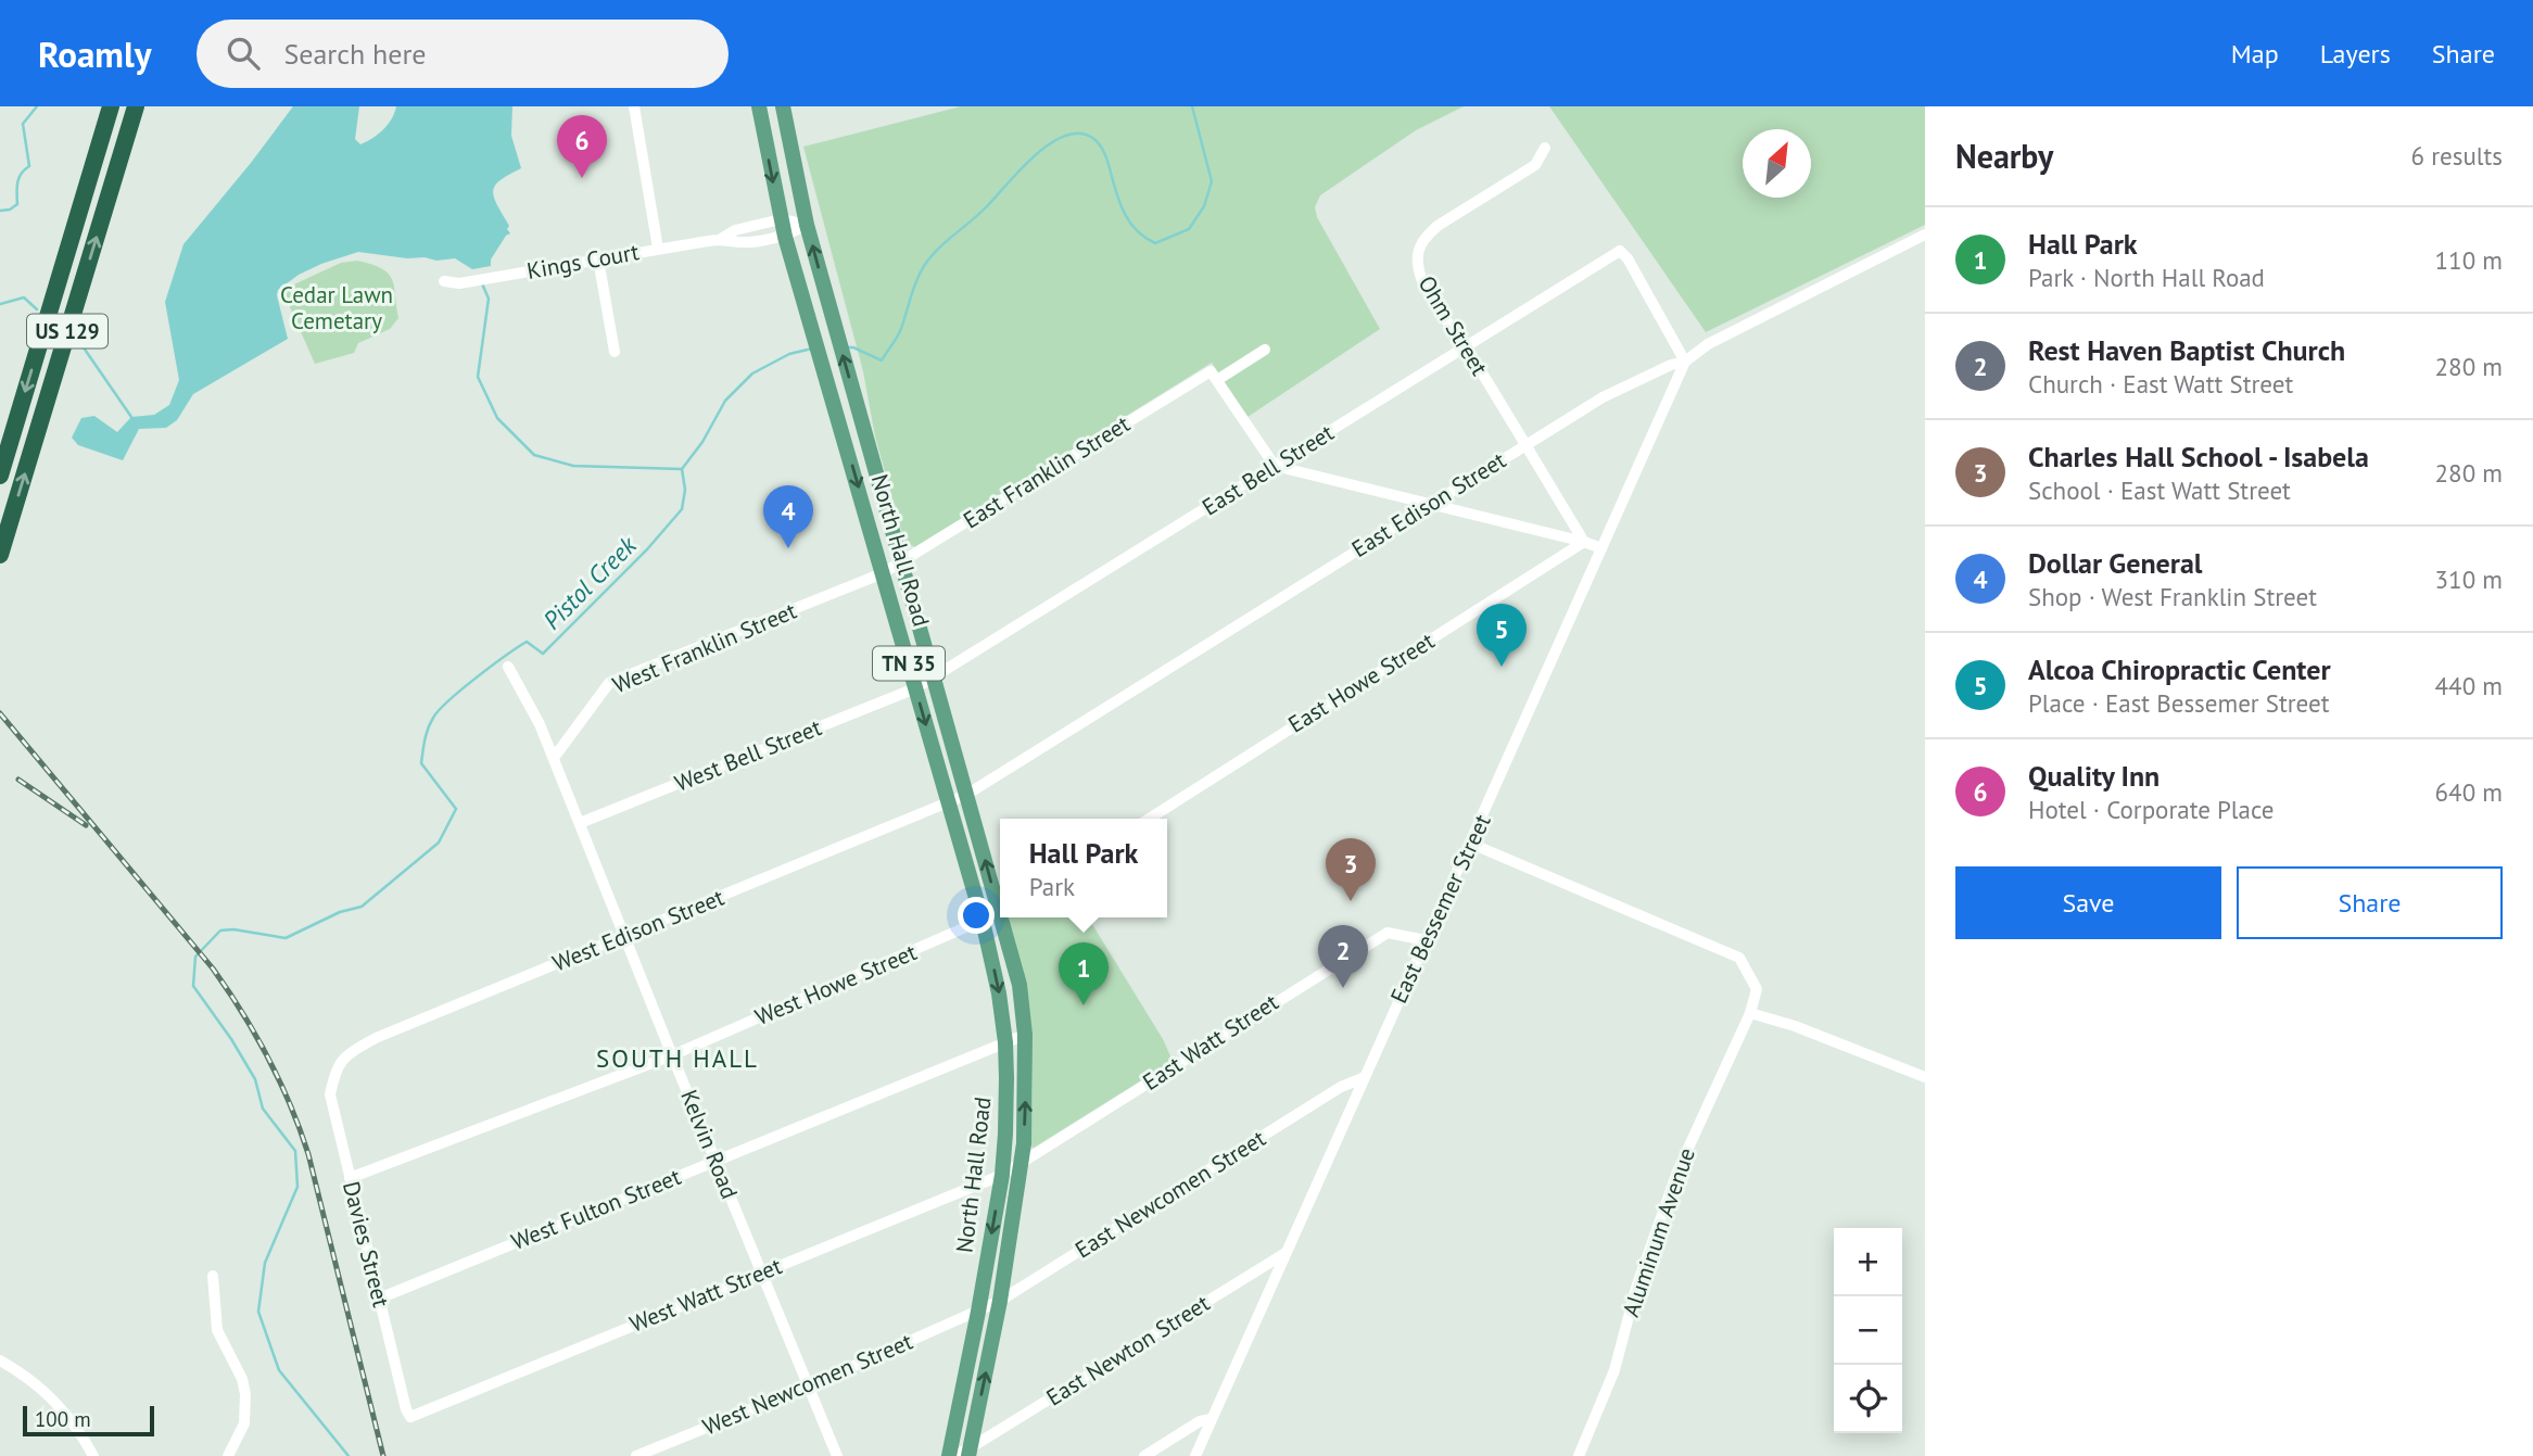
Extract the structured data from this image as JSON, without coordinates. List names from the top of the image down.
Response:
{
  "streets": {
    "highway": ["US 129"],
    "main road": ["North Hall Road", "TN 35"],
    "street": [
      "Kings Court",
      "Ohm Street",
      "East Bell Street",
      "East Franklin Street",
      "East Edison Street",
      "West Franklin Street",
      "East Howe Street",
      "West Bell Street",
      "East Bessemer Street",
      "West Edison Street",
      "West Howe Street",
      "East Watt Street",
      "Kelvin Road",
      "East Newcomen Street",
      "West Fulton Street",
      "Aluminum Avenue",
      "Davies Street",
      "West Watt Street",
      "East Newton Street",
      "West Newcomen Street"
    ]
  },
  "crossings": [
    ["Kings Court", "North Hall Road"],
    ["Ohm Street", "East Bell Street"],
    ["Ohm Street", "East Edison Street"],
    ["Ohm Street", "East Howe Street"],
    ["East Bell Street", "East Edison Street"],
    ["East Bell Street", "North Hall Road"],
    ["East Bell Street", "West Bell Street"],
    ["East Bell Street", "East Bessemer Street"],
    ["East Franklin Street", "North Hall Road"],
    ["East Franklin Street", "West Franklin Street"],
    ["East Edison Street", "North Hall Road"],
    ["East Edison Street", "East Bessemer Street"],
    ["East Edison Street", "West Edison Street"],
    ["North Hall Road", "West Franklin Street"],
    ["North Hall Road", "West Bell Street"],
    ["North Hall Road", "West Edison Street"],
    ["North Hall Road", "West Howe Street"],
    ["North Hall Road", "East Watt Street"],
    ["North Hall Road", "East Newcomen Street"],
    ["North Hall Road", "West Fulton Street"],
    ["North Hall Road", "West Watt Street"],
    ["North Hall Road", "East Newton Street"],
    ["North Hall Road", "West Newcomen Street"],
    ["West Franklin Street", "Kelvin Road"],
    ["West Bell Street", "Kelvin Road"],
    ["East Bessemer Street", "East Watt Street"],
    ["East Bessemer Street", "East Newcomen Street"],
    ["East Bessemer Street", "East Newton Street"],
    ["West Edison Street", "Kelvin Road"],
    ["West Edison Street", "Davies Street"],
    ["West Howe Street", "Kelvin Road"],
    ["West Howe Street", "Davies Street"],
    ["East Watt Street", "West Watt Street"],
    ["Kelvin Road", "West Fulton Street"],
    ["Kelvin Road", "West Watt Street"],
    ["Kelvin Road", "West Newcomen Street"],
    ["East Newcomen Street", "West Newcomen Street"],
    ["West Fulton Street", "Davies Street"],
    ["Davies Street", "West Watt Street"]
  ],
  "districts": ["SOUTH HALL"],
  "water": ["Pistol Creek"],
  "parks": ["Cedar Lawn Cemetary"],
  "scale_bar": "100 m",
  "north": "top right",
  "page": {
    "header": "Roamly",
    "search": "Search here",
    "nav": ["Map", "Layers", "Share"],
    "heading": ["Nearby", "6 results"],
    "pins": [
      "6",
      "4",
      "5",
      "3",
      "2",
      "1"
    ],
    "list": [
      {
        "mark": "1",
        "name": "Hall Park",
        "note": "Park · North Hall Road",
        "value": "110 m"
      },
      {
        "mark": "2",
        "name": "Rest Haven Baptist Church",
        "note": "Church · East Watt Street",
        "value": "280 m"
      },
      {
        "mark": "3",
        "name": "Charles Hall School - Isabela",
        "note": "School · East Watt Street",
        "value": "280 m"
      },
      {
        "mark": "4",
        "name": "Dollar General",
        "note": "Shop · West Franklin Street",
        "value": "310 m"
      },
      {
        "mark": "5",
        "name": "Alcoa Chiropractic Center",
        "note": "Place · East Bessemer Street",
        "value": "440 m"
      },
      {
        "mark": "6",
        "name": "Quality Inn",
        "note": "Hotel · Corporate Place",
        "value": "640 m"
      }
    ],
    "popup": ["Hall Park", "Park"],
    "buttons": ["Save", "Share"],
    "map_buttons": ["+", "−"],
    "scale": "100 m"
  }
}
